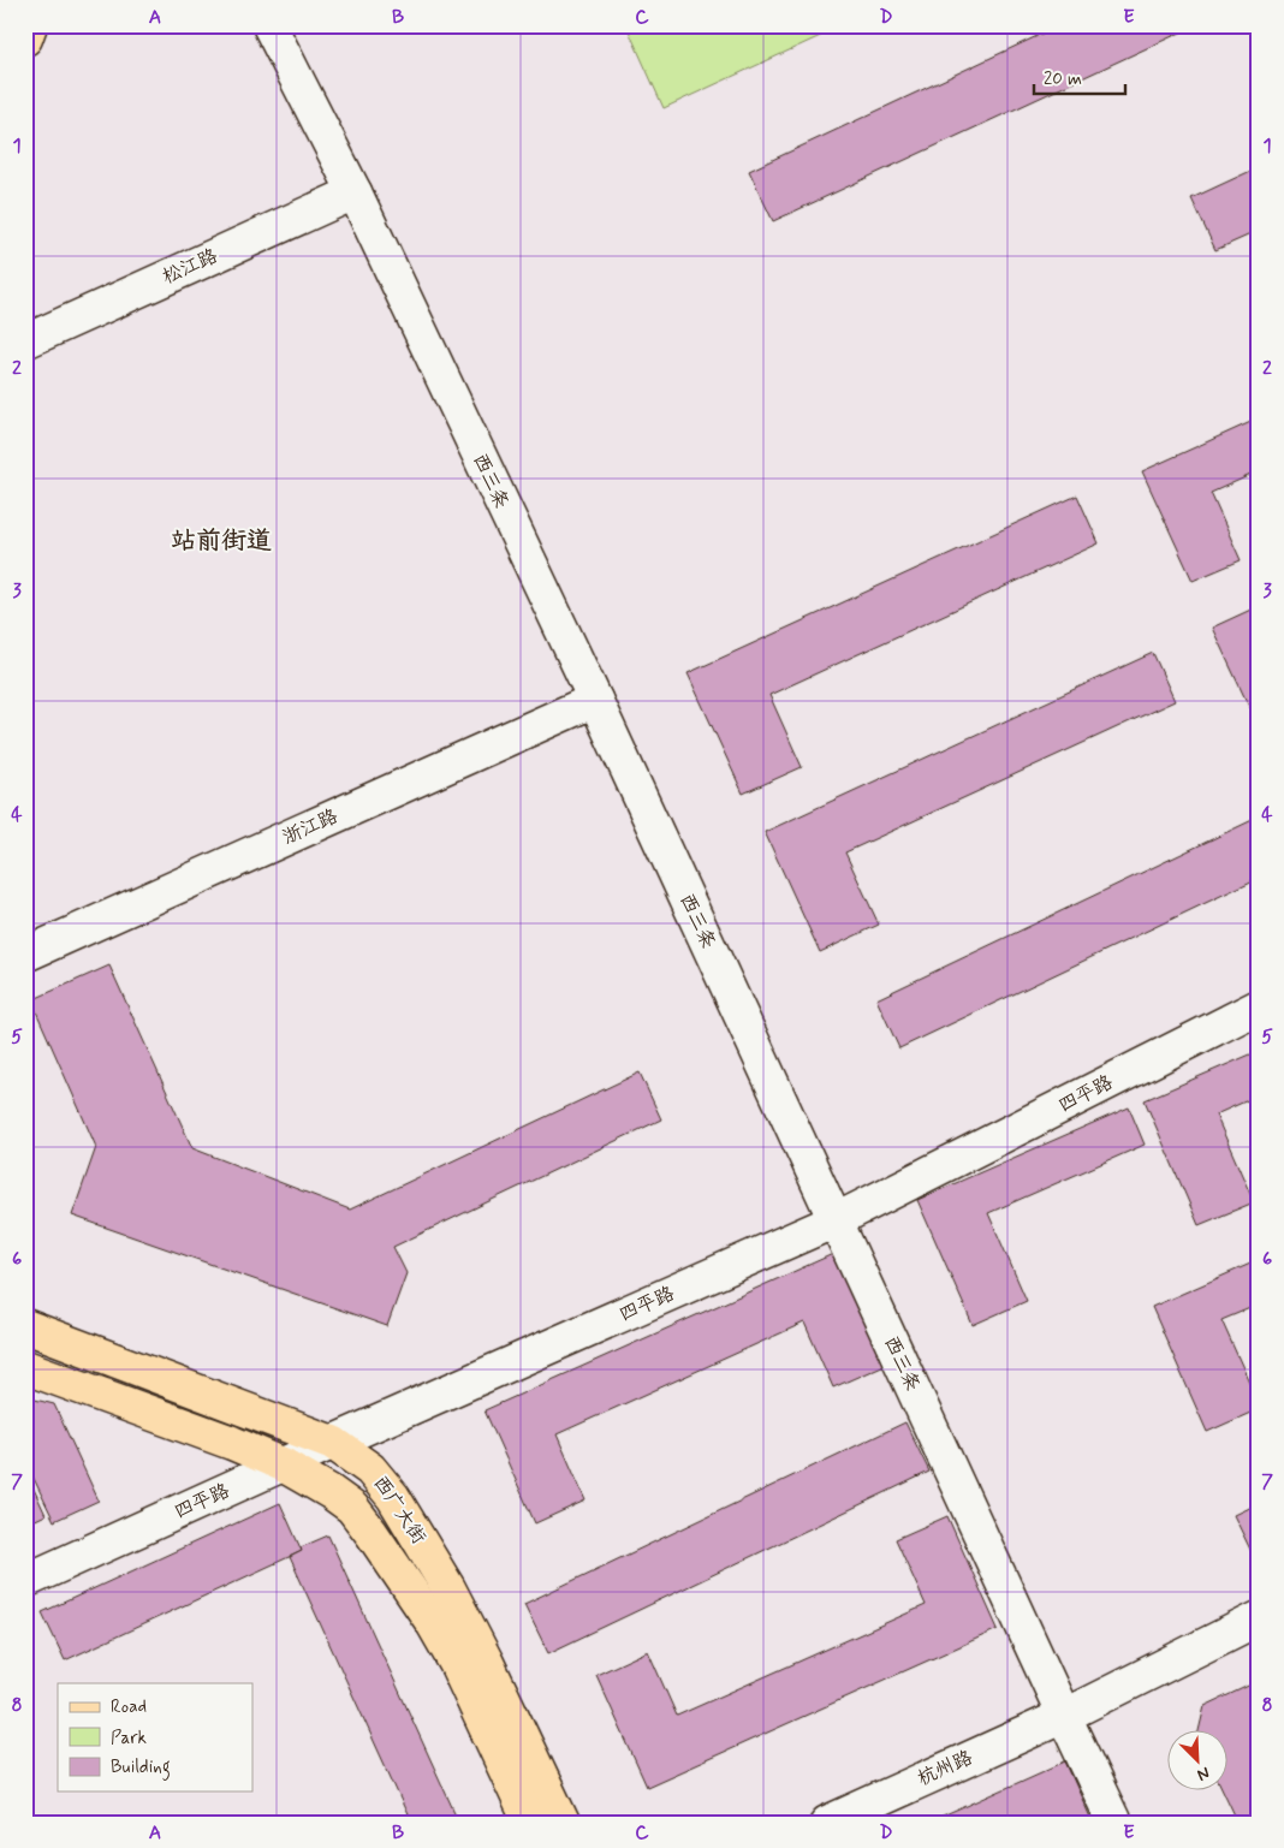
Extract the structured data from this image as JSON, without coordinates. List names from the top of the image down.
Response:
{
  "streets": {
    "main road": ["西广大街"],
    "street": [
      "松江路",
      "西三条",
      "浙江路",
      "四平路",
      "杭州路"
    ]
  },
  "crossings": [
    ["松江路", "西三条"],
    ["西三条", "浙江路"],
    ["西三条", "四平路"],
    ["西三条", "杭州路"],
    ["四平路", "西广大街"]
  ],
  "districts": ["站前街道"],
  "legend": ["Road", "Park", "Building"],
  "scale_bar": "20 m",
  "north": "bottom right",
  "grid": {
    "columns": [
      "A",
      "B",
      "C",
      "D",
      "E"
    ],
    "rows": [
      "1",
      "2",
      "3",
      "4",
      "5",
      "6",
      "7",
      "8"
    ]
  }
}
